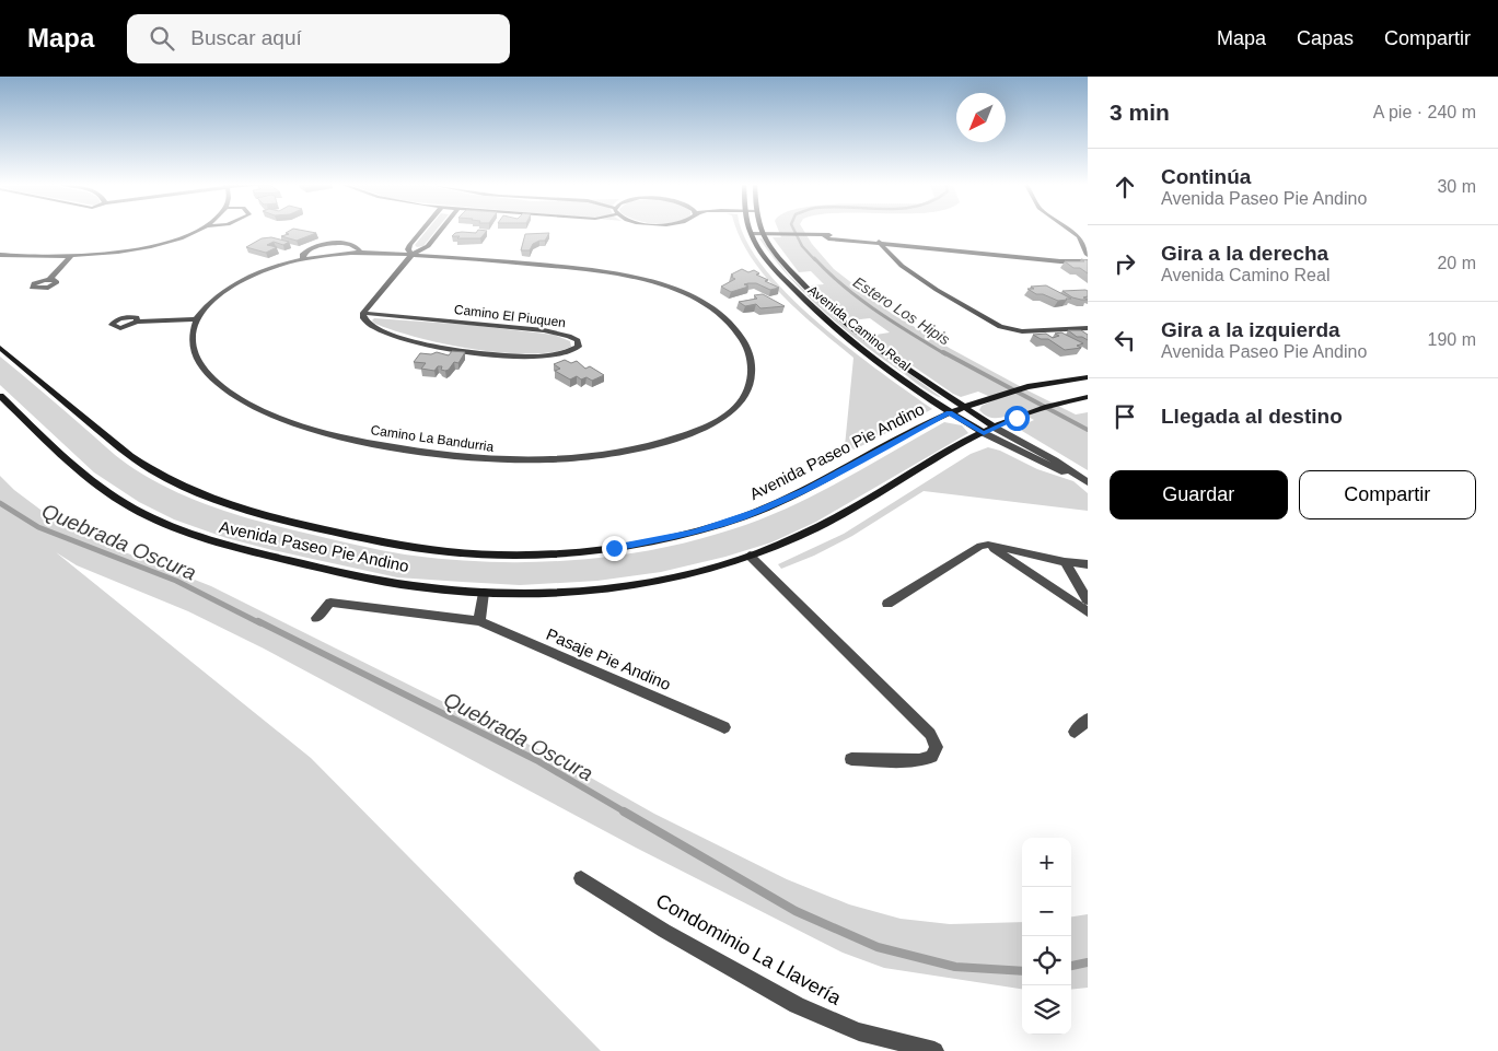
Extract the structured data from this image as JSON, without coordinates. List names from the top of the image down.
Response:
{
  "streets": {
    "main road": ["Avenida Camino Real", "Avenida Paseo Pie Andino"],
    "street": [
      "Camino El Piuquen",
      "Camino La Bandurria",
      "Pasaje Pie Andino",
      "Condominio La Llavería"
    ]
  },
  "crossings": [
    ["Avenida Camino Real", "Avenida Paseo Pie Andino"]
  ],
  "water": ["Estero Los Hipis", "Quebrada Oscura"],
  "north": "bottom left",
  "page": {
    "header": "Mapa",
    "search": "Buscar aquí",
    "nav": ["Mapa", "Capas", "Compartir"],
    "heading": ["3 min", "A pie · 240 m"],
    "list": [
      ["Continúa", "Avenida Paseo Pie Andino", "30 m"],
      ["Gira a la derecha", "Avenida Camino Real", "20 m"],
      ["Gira a la izquierda", "Avenida Paseo Pie Andino", "190 m"],
      "Llegada al destino"
    ],
    "buttons": ["Guardar", "Compartir"],
    "map_buttons": ["+", "−"]
  }
}
